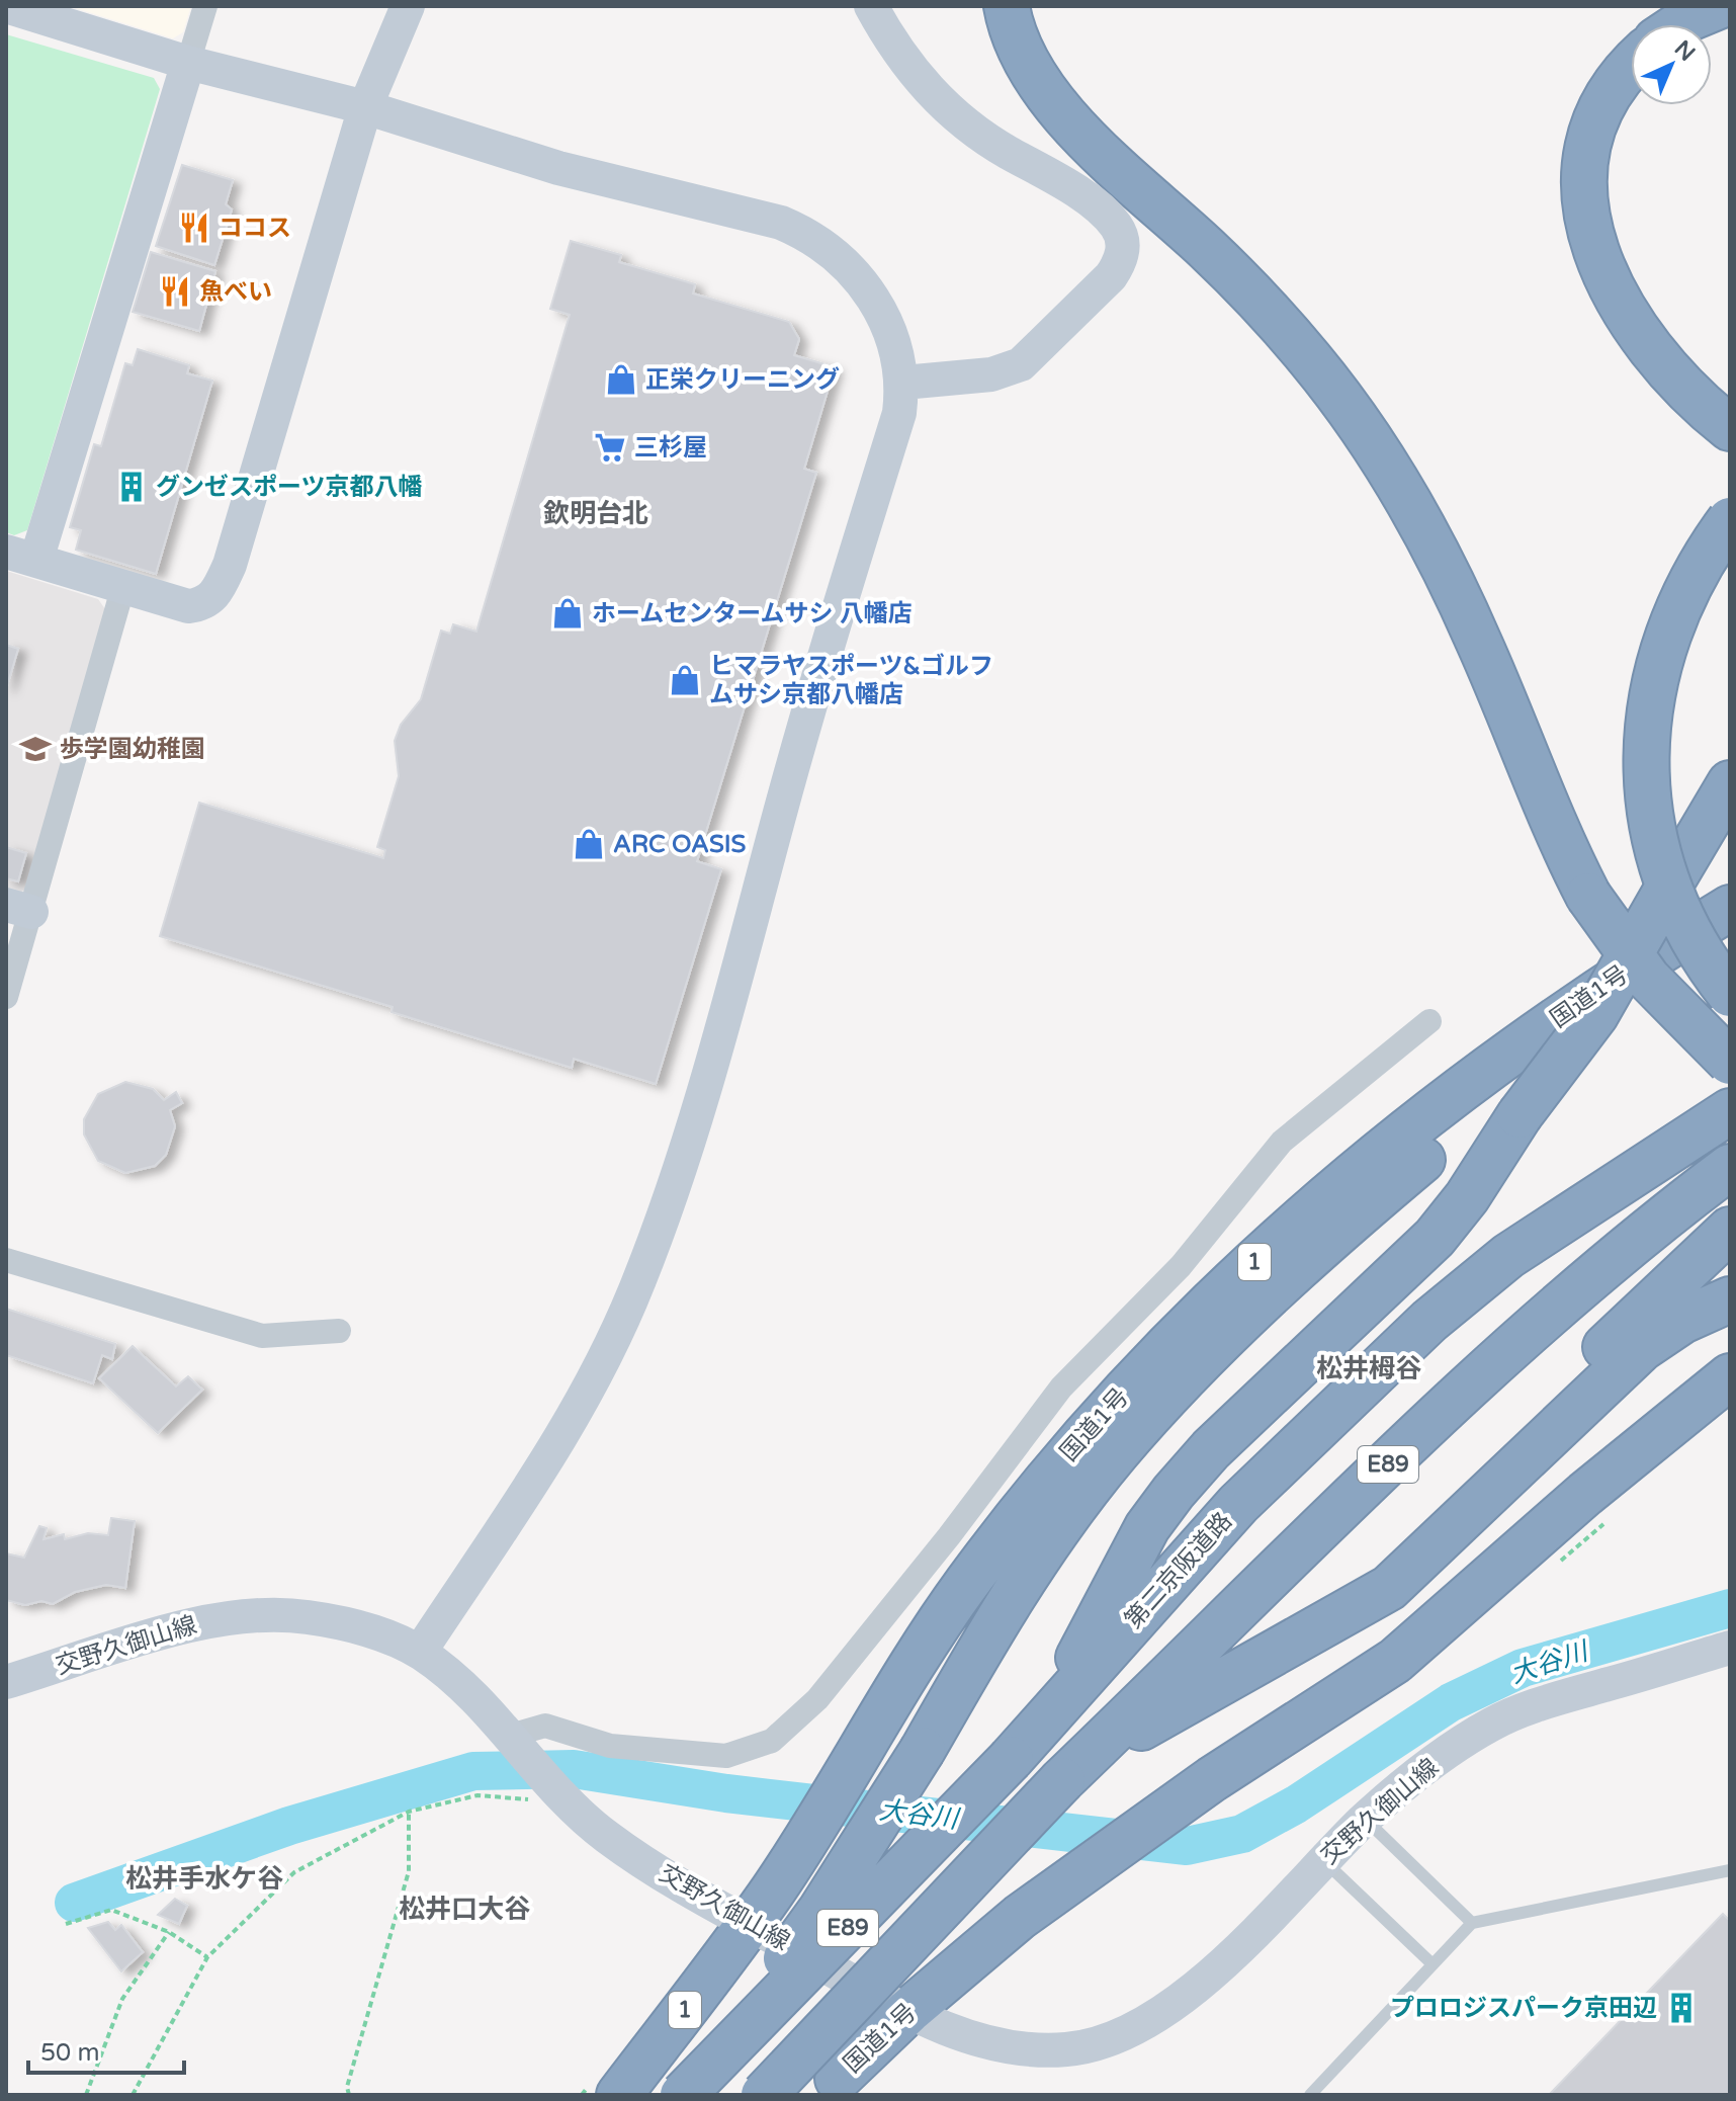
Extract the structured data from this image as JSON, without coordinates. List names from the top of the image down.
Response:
{
  "streets": {
    "highway": [
      "国道1号",
      "1",
      "E89",
      "第二京阪道路"
    ],
    "street": ["交野久御山線"]
  },
  "crossings": [
    ["国道1号", "交野久御山線"]
  ],
  "districts": [
    "欽明台北",
    "松井栂谷",
    "松井手水ケ谷",
    "松井口大谷"
  ],
  "water": ["大谷川"],
  "places": {
    "restaurant": ["ココス", "魚べい"],
    "shop": [
      "正栄クリーニング",
      "ホームセンタームサシ 八幡店",
      "ヒマラヤスポーツ&ゴルフ ムサシ京都八幡店",
      "ARC OASIS"
    ],
    "supermarket": ["三杉屋"],
    "building": ["グンゼスポーツ京都八幡", "プロロジスパーク京田辺"],
    "school or university": ["歩学園幼稚園"]
  },
  "scale_bar": "50 m",
  "north": "top right"
}
